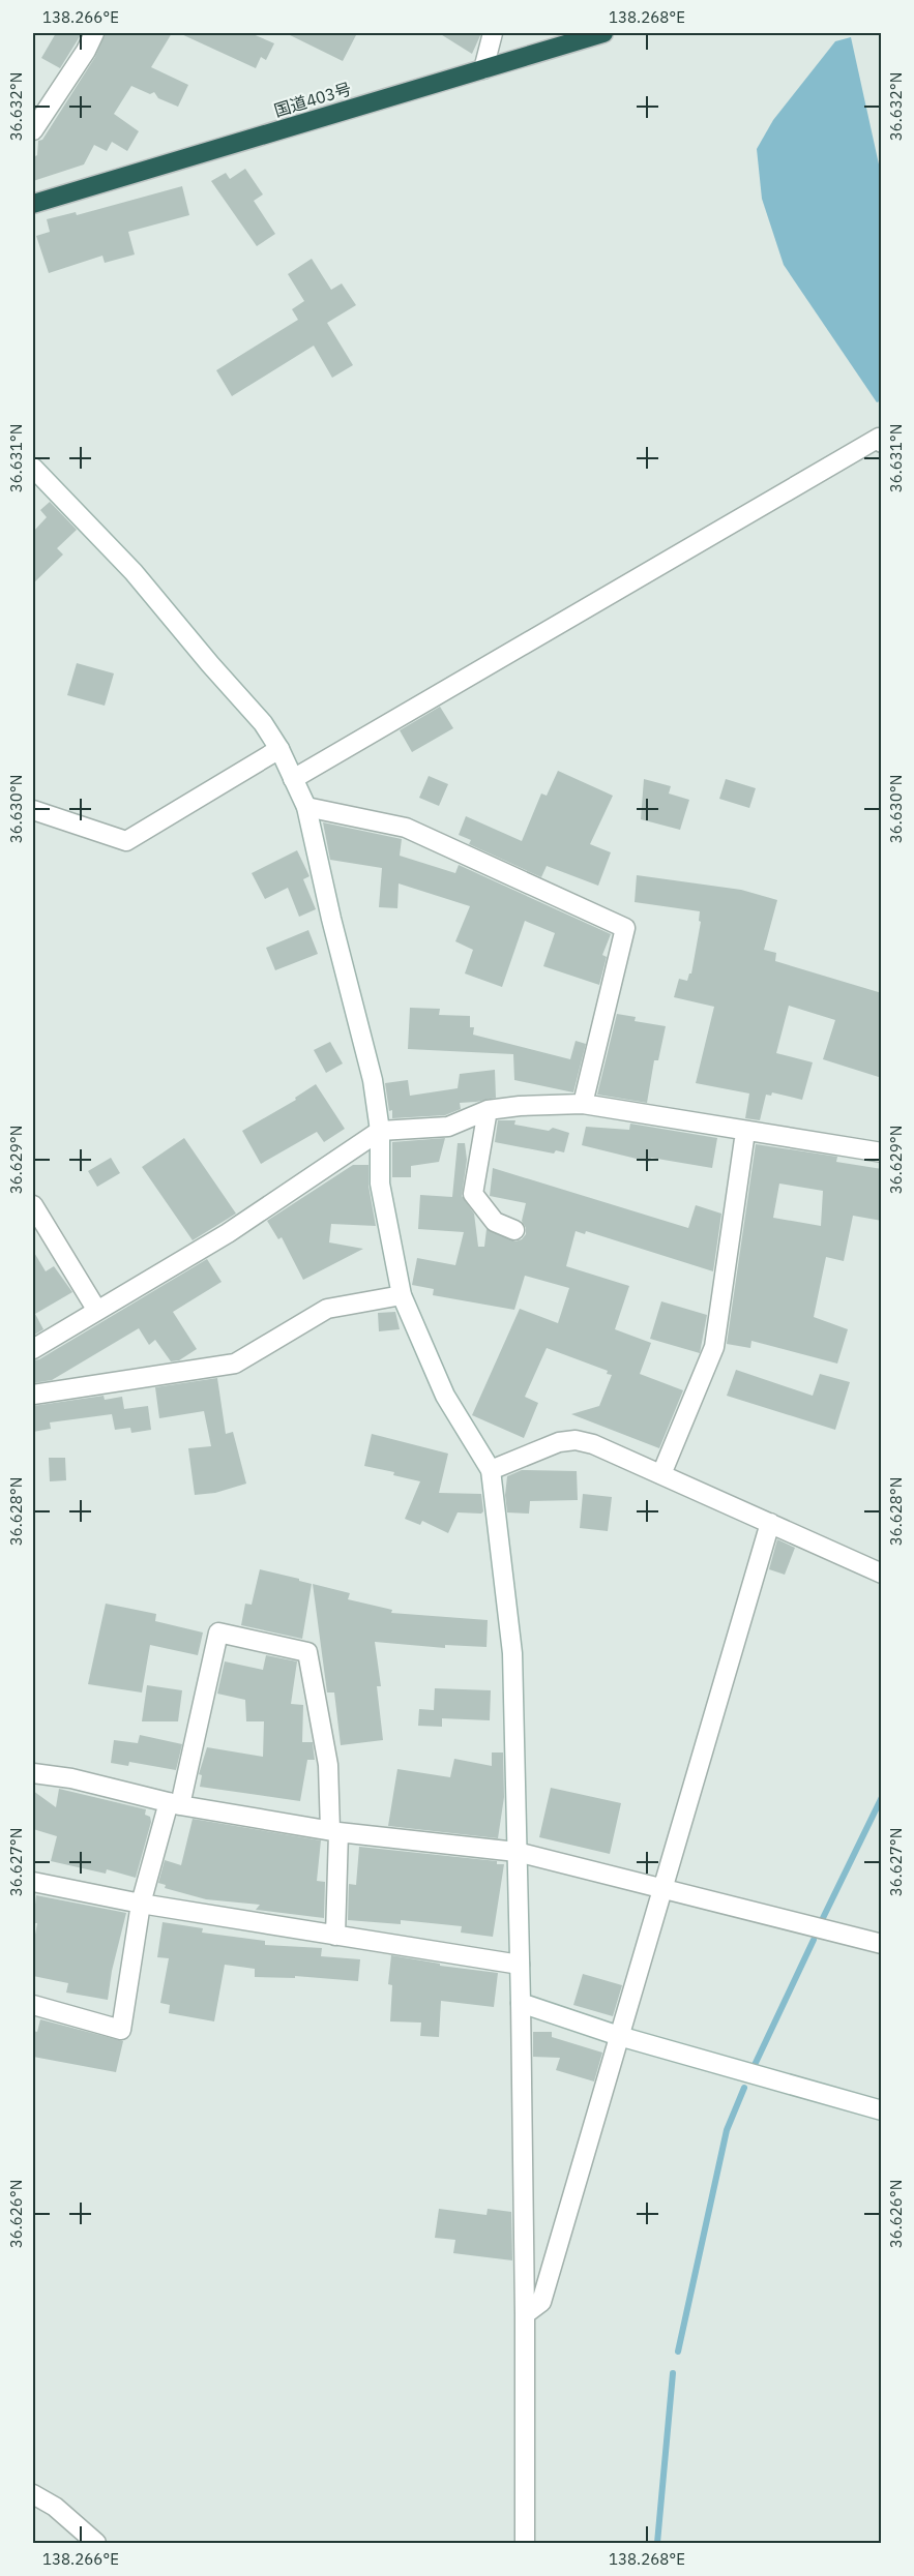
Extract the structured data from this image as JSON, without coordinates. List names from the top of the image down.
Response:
{
  "streets": {
    "highway": ["国道403号"]
  },
  "coordinates": [
    "138.266°E",
    "138.268°E",
    "36.632°N",
    "36.631°N",
    "36.630°N",
    "36.629°N",
    "36.628°N",
    "36.627°N",
    "36.626°N"
  ]
}
